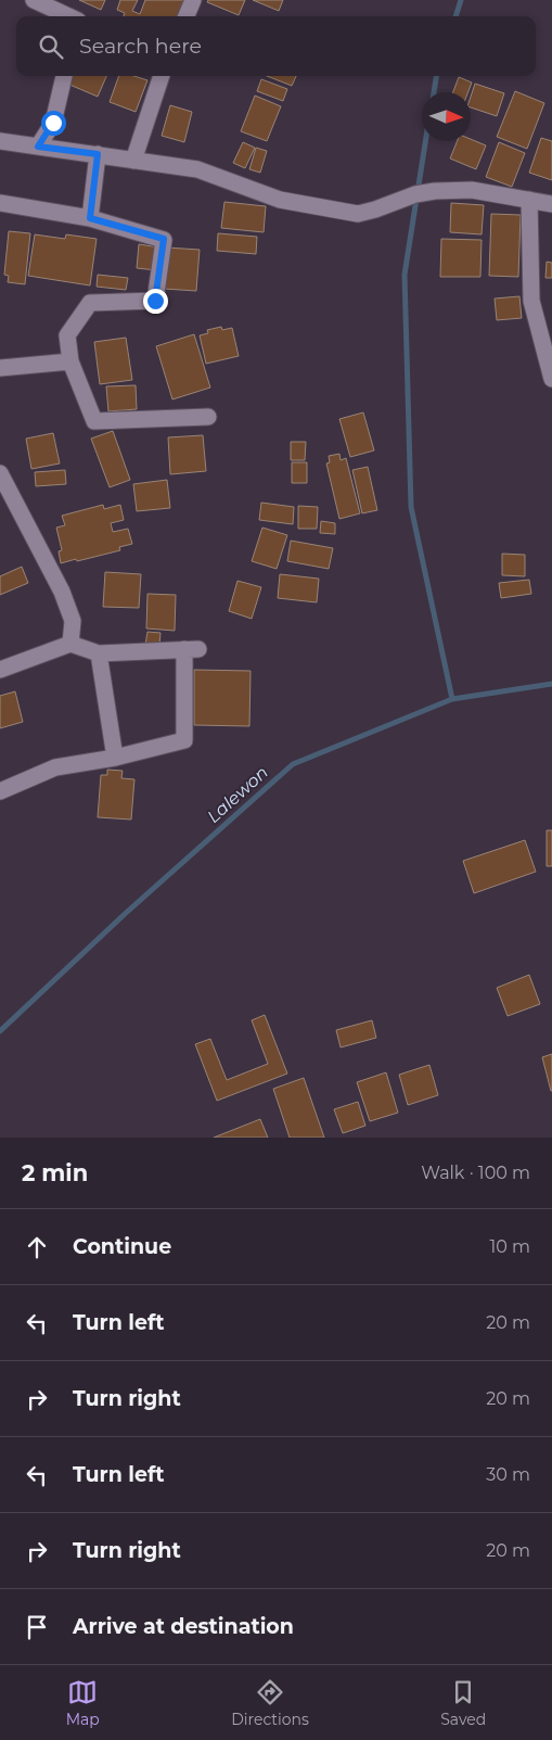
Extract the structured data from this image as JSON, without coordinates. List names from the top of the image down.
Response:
{
  "water": ["Lalewon"],
  "north": "right",
  "page": {
    "search": "Search here",
    "heading": ["2 min", "Walk · 100 m"],
    "list": [
      ["Continue", "10 m"],
      ["Turn left", "20 m"],
      ["Turn right", "20 m"],
      ["Turn left", "30 m"],
      ["Turn right", "20 m"],
      "Arrive at destination"
    ],
    "nav": ["Map", "Directions", "Saved"]
  }
}
